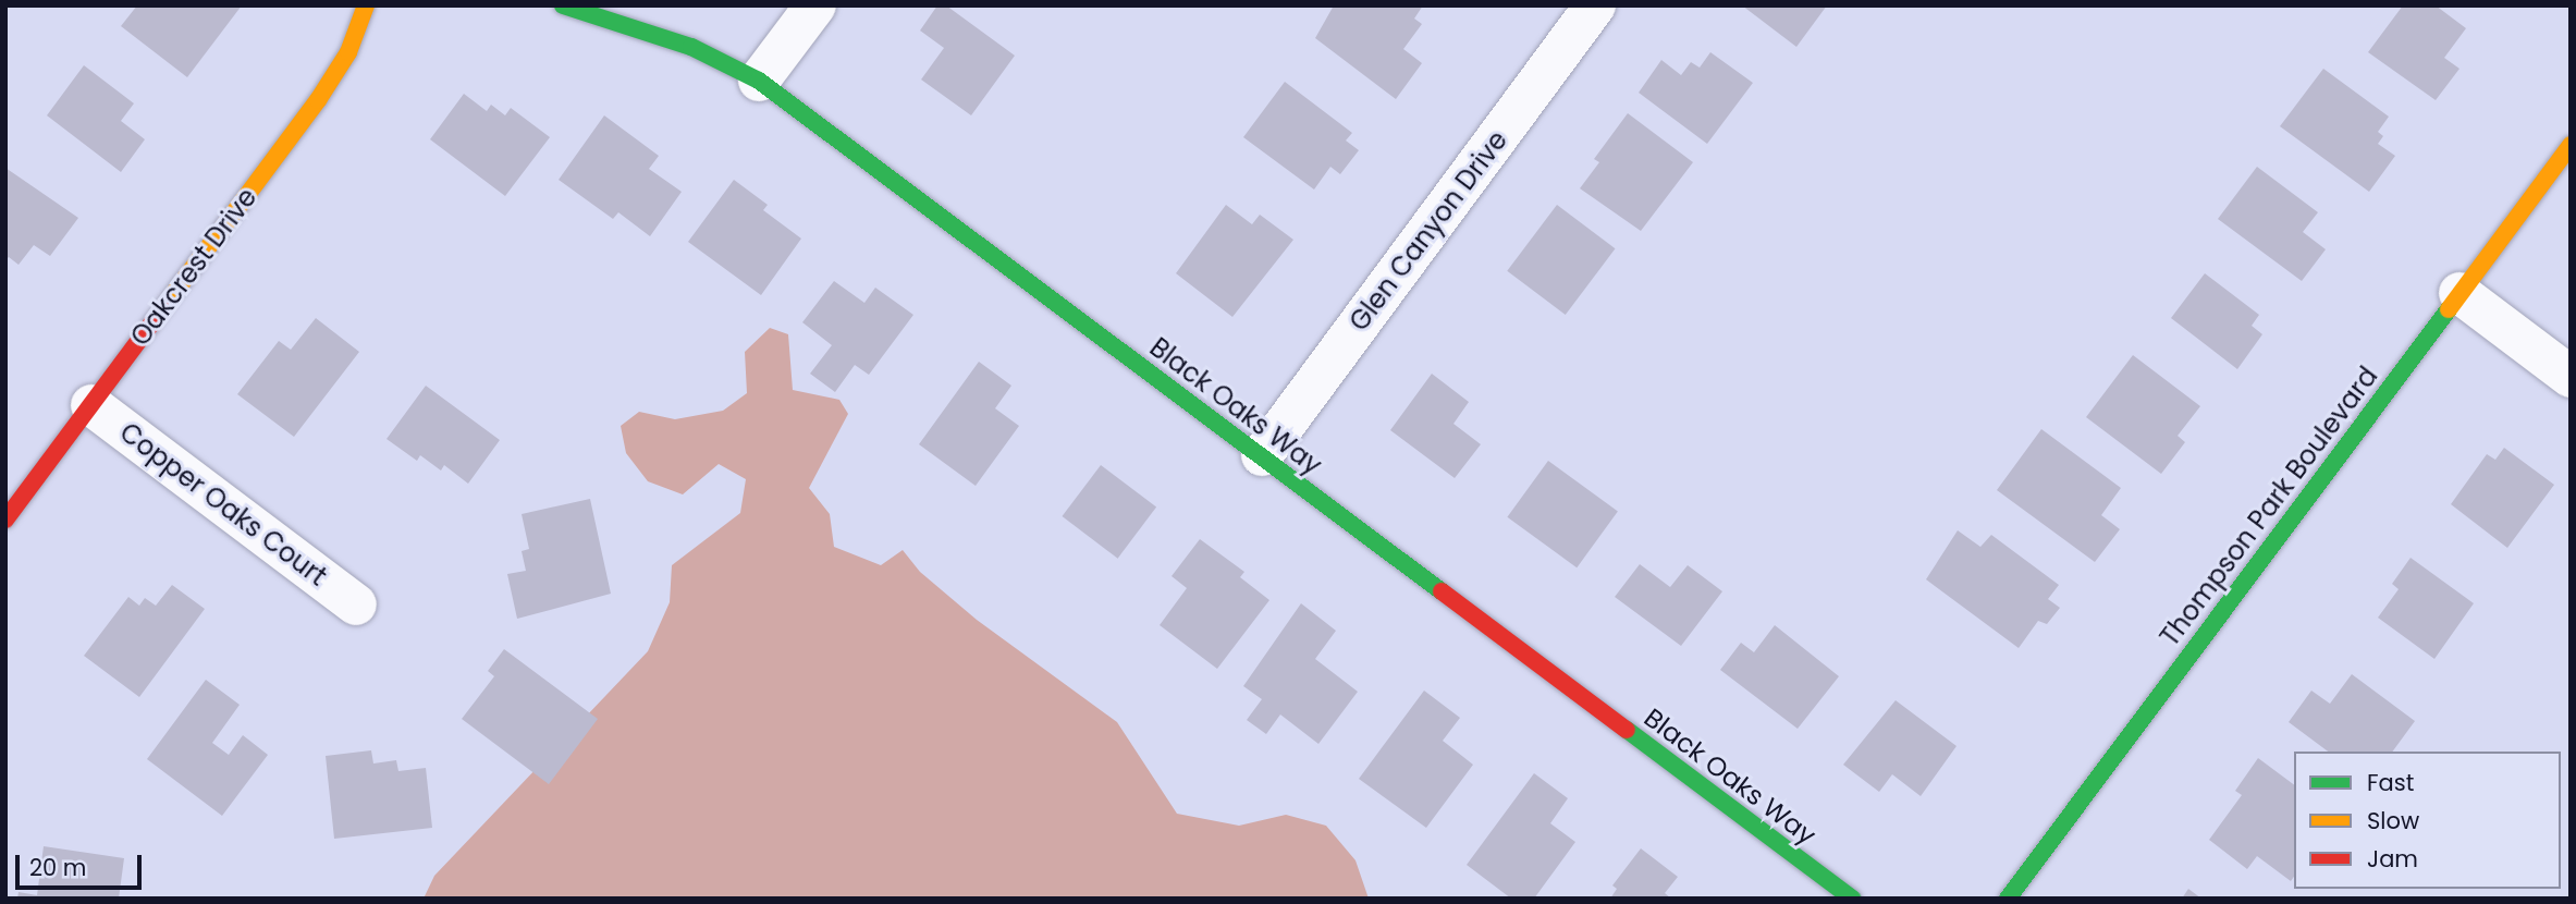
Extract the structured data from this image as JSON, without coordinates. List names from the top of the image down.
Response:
{
  "streets": {
    "street": [
      "Glen Canyon Drive",
      "Oakcrest Drive",
      "Black Oaks Way",
      "Copper Oaks Court",
      "Thompson Park Boulevard"
    ]
  },
  "crossings": [
    ["Glen Canyon Drive", "Black Oaks Way"],
    ["Oakcrest Drive", "Copper Oaks Court"]
  ],
  "legend": ["Fast", "Slow", "Jam"],
  "scale_bar": "20 m"
}
